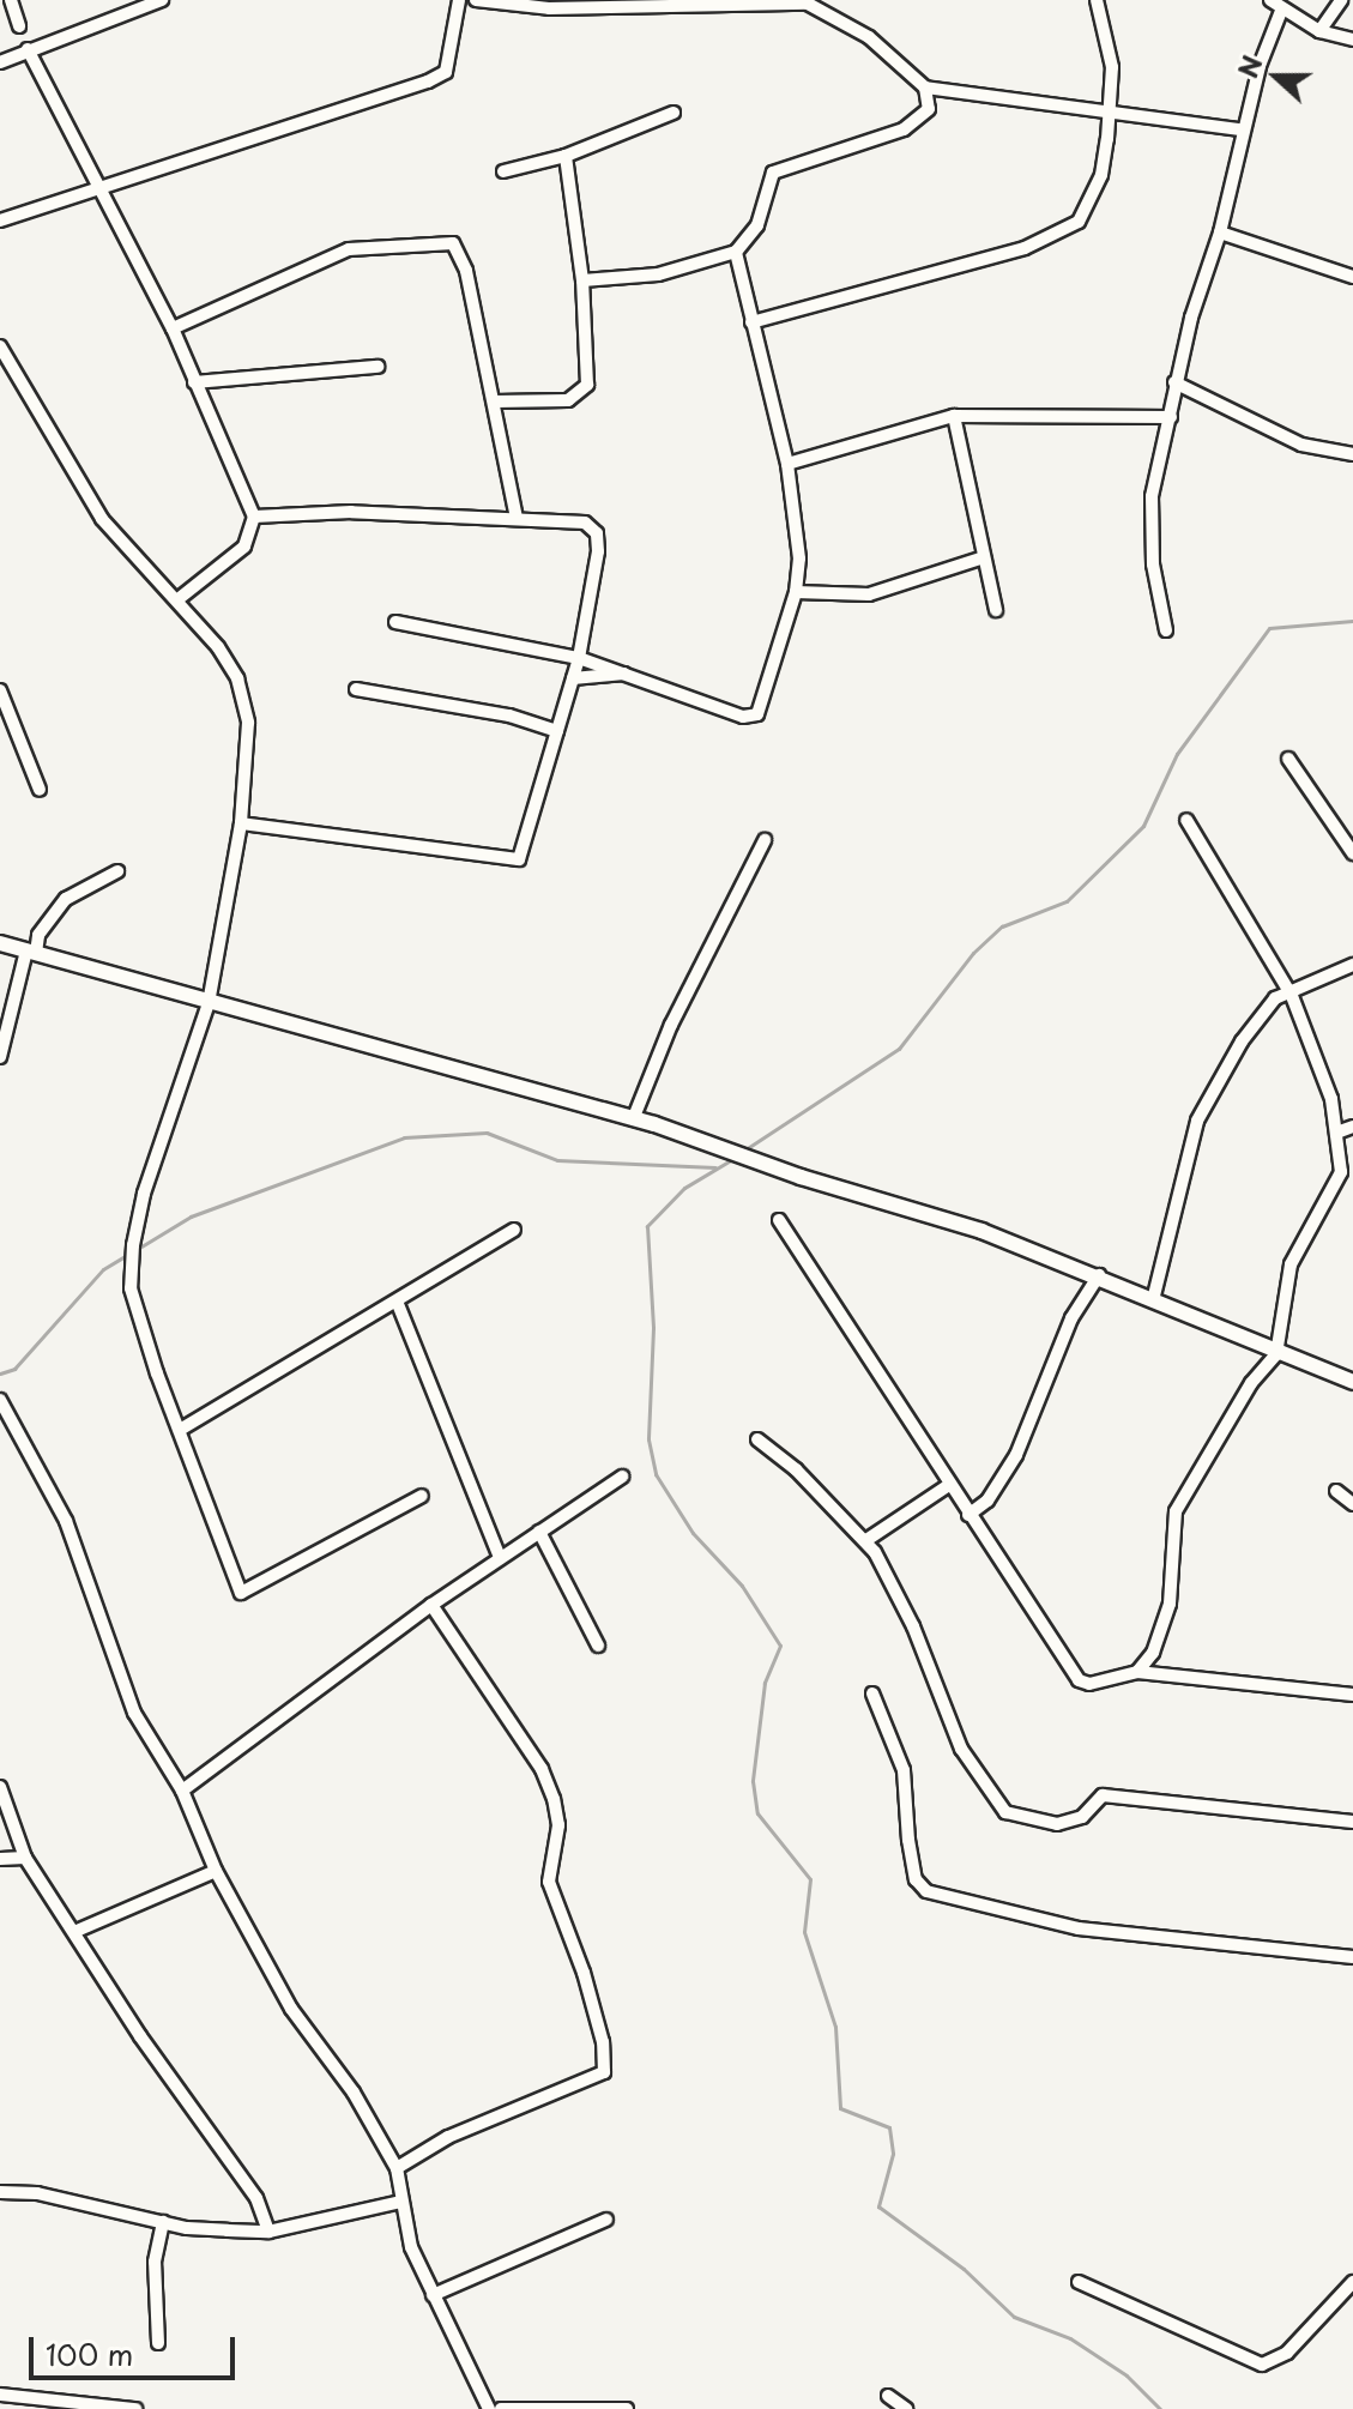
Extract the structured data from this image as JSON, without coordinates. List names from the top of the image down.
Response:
{
  "scale_bar": "100 m",
  "north": "left"
}
